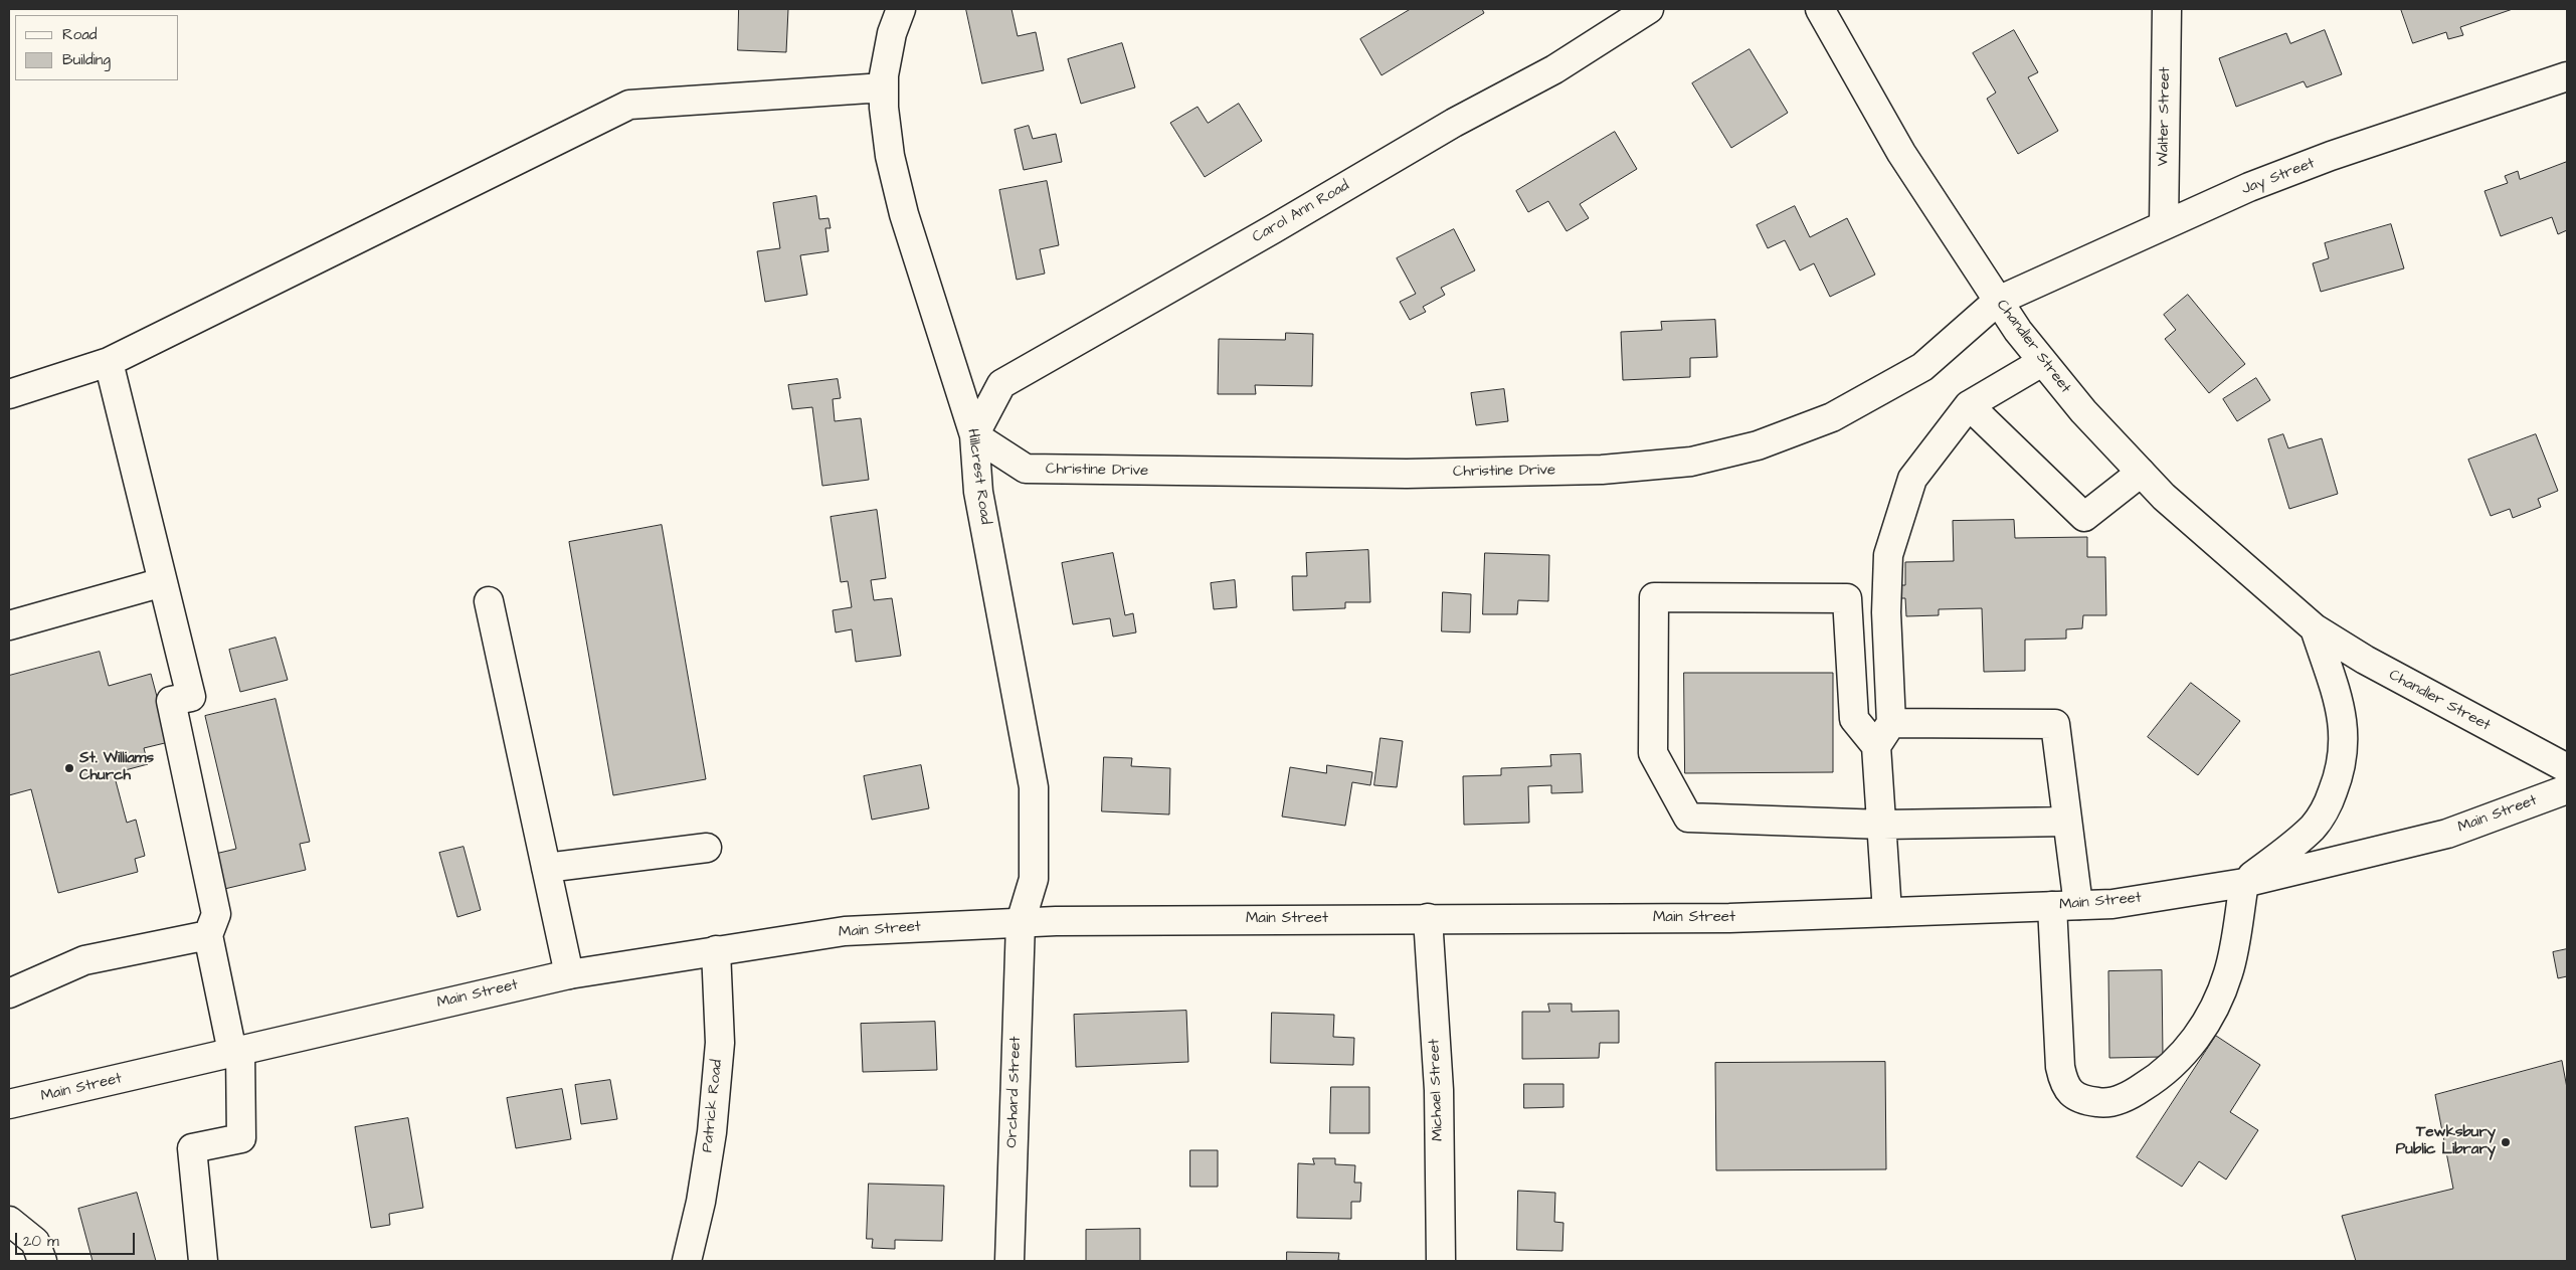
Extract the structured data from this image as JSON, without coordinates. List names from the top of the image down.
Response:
{
  "streets": {
    "street": [
      "Walter Street",
      "Jay Street",
      "Carol Ann Road",
      "Chandler Street",
      "Christine Drive",
      "Hillcrest Road",
      "Main Street",
      "Michael Street",
      "Orchard Street",
      "Patrick Road"
    ]
  },
  "crossings": [
    ["Walter Street", "Jay Street"],
    ["Jay Street", "Chandler Street"],
    ["Jay Street", "Christine Drive"],
    ["Carol Ann Road", "Christine Drive"],
    ["Carol Ann Road", "Hillcrest Road"],
    ["Chandler Street", "Christine Drive"],
    ["Christine Drive", "Hillcrest Road"],
    ["Hillcrest Road", "Main Street"],
    ["Hillcrest Road", "Orchard Street"],
    ["Main Street", "Michael Street"],
    ["Main Street", "Orchard Street"],
    ["Main Street", "Patrick Road"]
  ],
  "places": ["St. Williams Church", "Tewksbury Public Library"],
  "legend": ["Road", "Building"],
  "scale_bar": "20 m"
}
